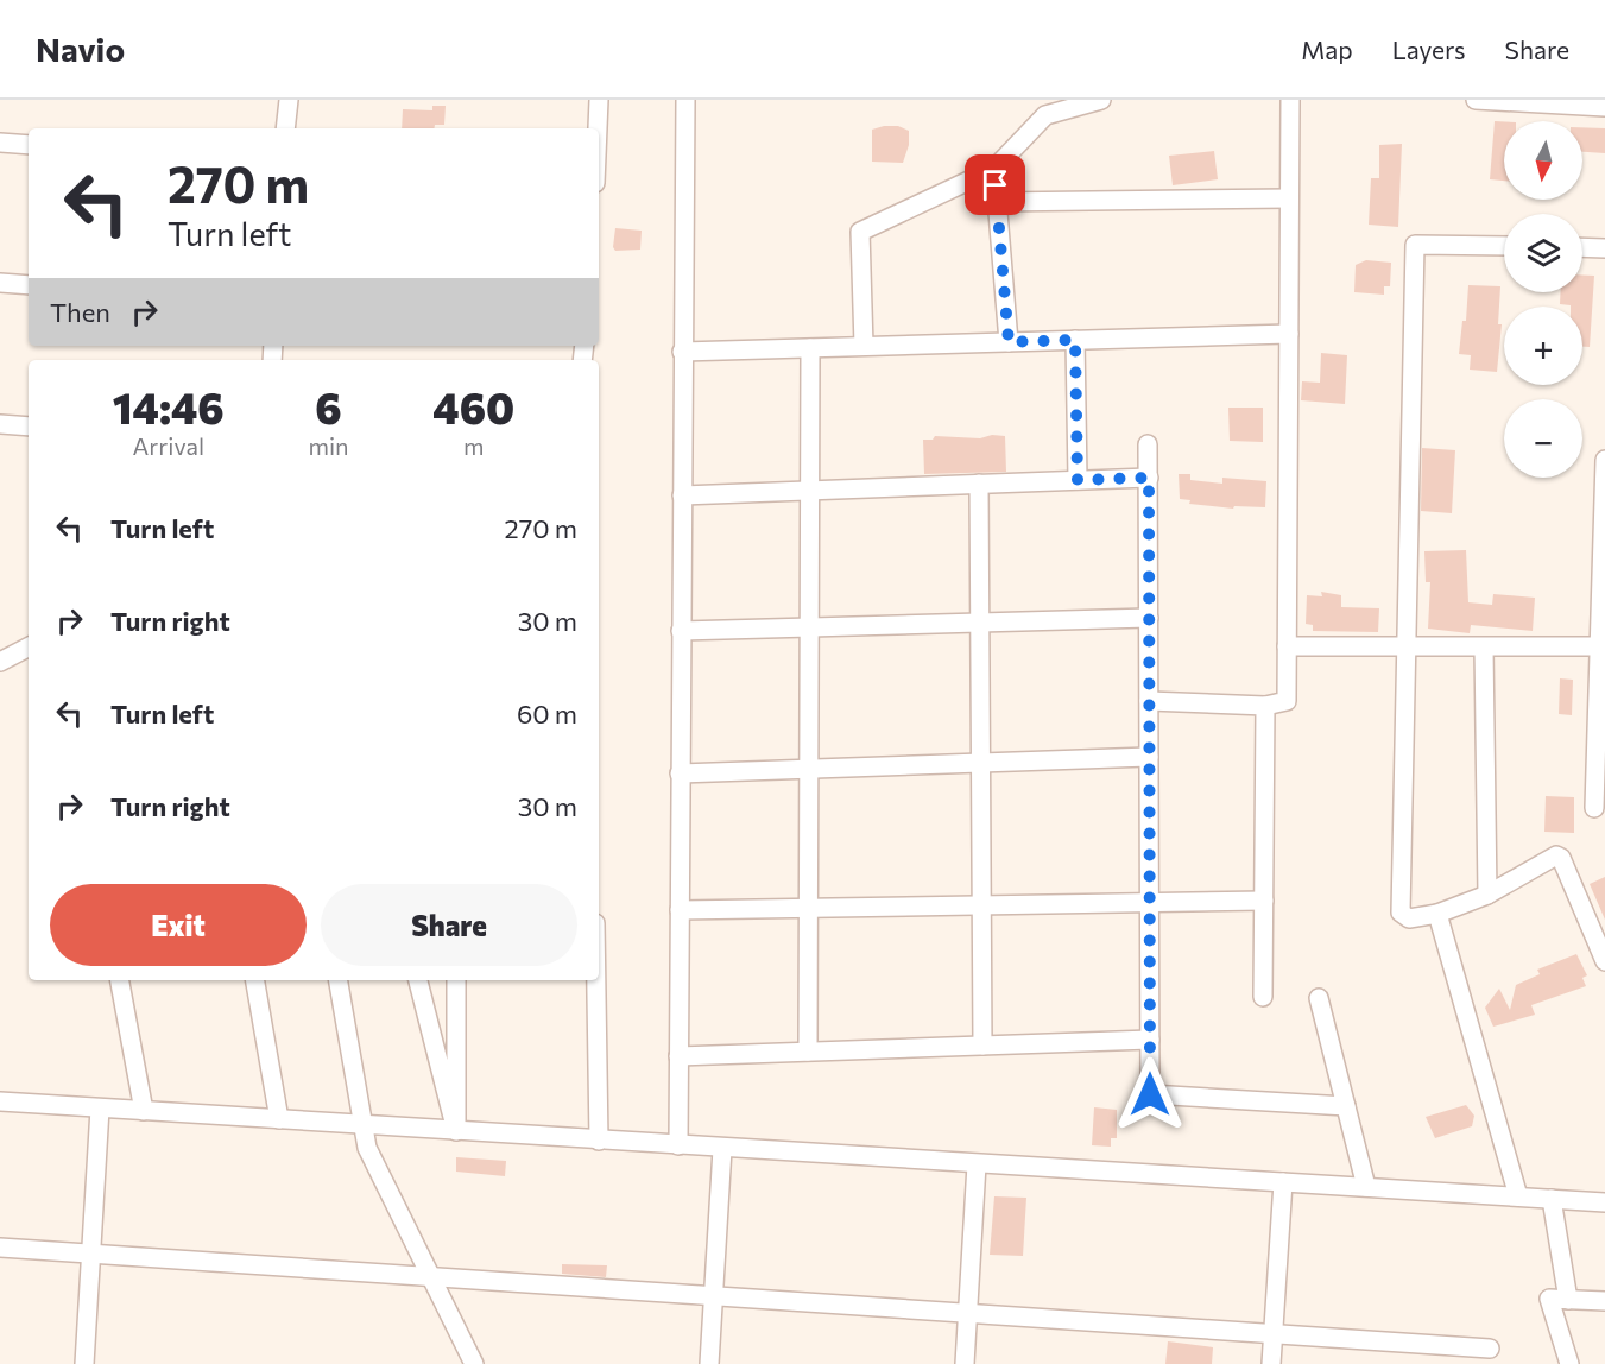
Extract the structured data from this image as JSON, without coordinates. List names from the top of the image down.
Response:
{
  "north": "bottom",
  "page": {
    "header": "Navio",
    "nav": ["Map", "Layers", "Share"],
    "map_buttons": ["+", "−"],
    "turn": ["270 m", "Turn left"],
    "then": "Then",
    "eta": [
      "14:46",
      "Arrival",
      "6",
      "min",
      "460",
      "m"
    ],
    "list": [
      {
        "name": "Turn left",
        "value": "270 m"
      },
      {
        "name": "Turn right",
        "value": "30 m"
      },
      {
        "name": "Turn left",
        "value": "60 m"
      },
      {
        "name": "Turn right",
        "value": "30 m"
      }
    ],
    "buttons": ["Exit", "Share"]
  }
}
